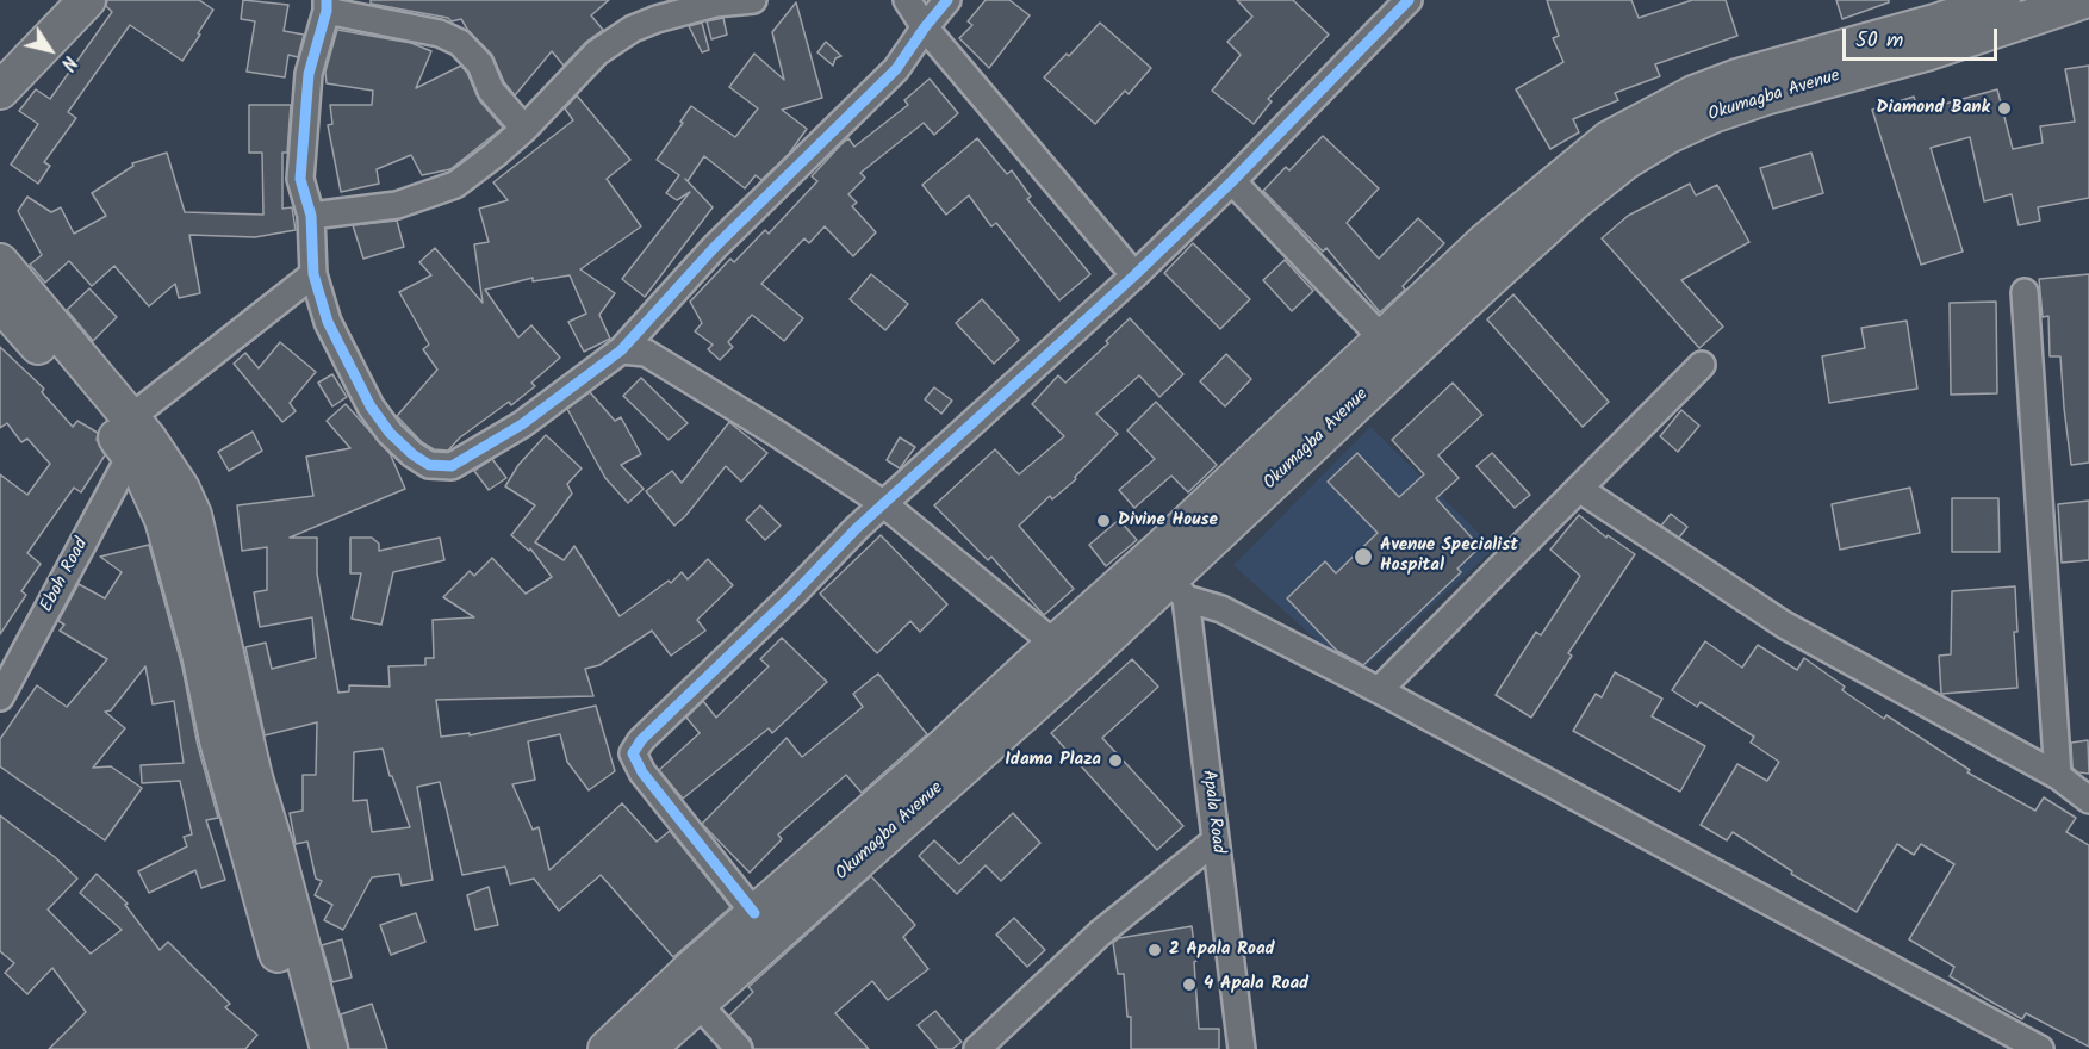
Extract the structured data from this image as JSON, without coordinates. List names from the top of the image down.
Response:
{
  "streets": {
    "main road": ["Okumagba Avenue"],
    "street": ["Eboh Road", "Apala Road"]
  },
  "crossings": [
    ["Okumagba Avenue", "Apala Road"]
  ],
  "places": [
    "Diamond Bank",
    "Divine House",
    "Avenue Specialist Hospital",
    "Idama Plaza",
    "2 Apala Road",
    "4 Apala Road"
  ],
  "scale_bar": "50 m",
  "north": "bottom right"
}
